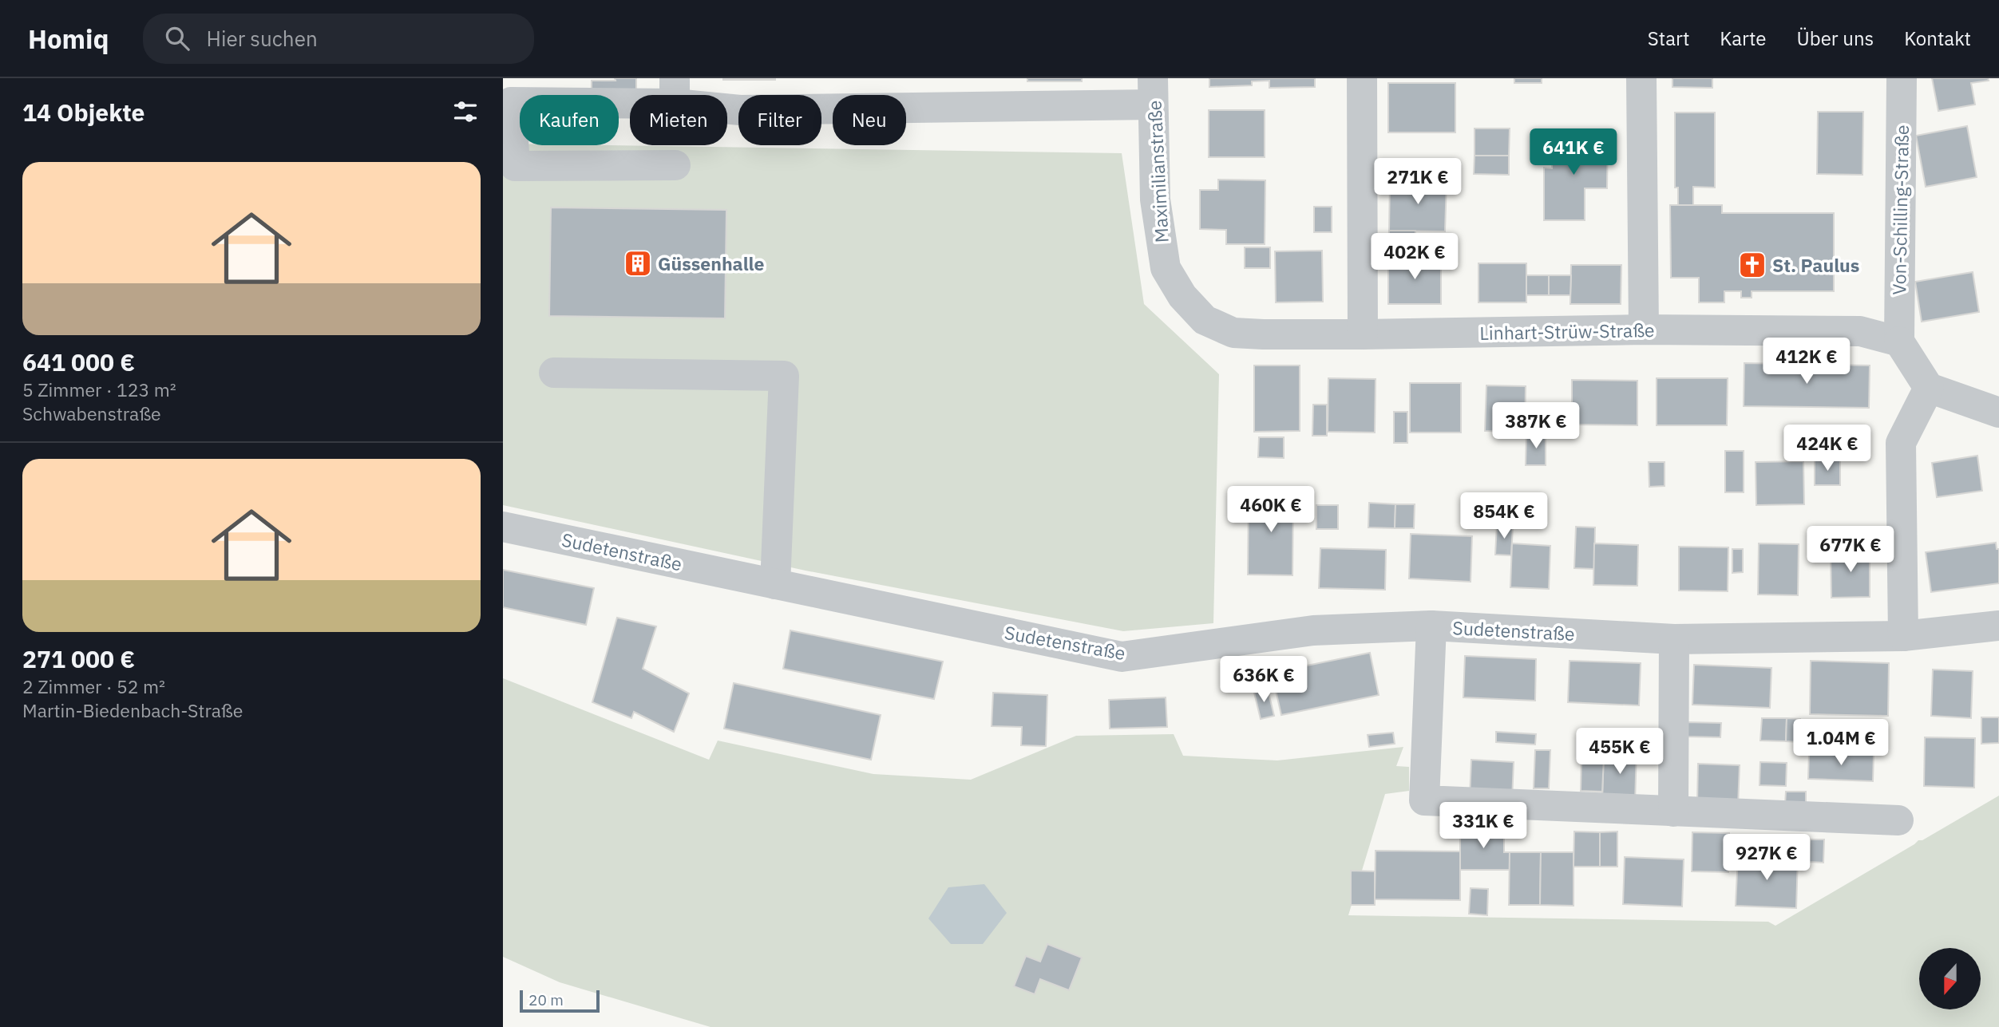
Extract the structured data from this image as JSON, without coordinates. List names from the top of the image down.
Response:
{
  "streets": {
    "street": [
      "Maximilianstraße",
      "Von-Schilling-Straße",
      "Linhart-Strüw-Straße",
      "Sudetenstraße"
    ]
  },
  "crossings": [
    ["Maximilianstraße", "Linhart-Strüw-Straße"],
    ["Von-Schilling-Straße", "Linhart-Strüw-Straße"]
  ],
  "places": {
    "building": ["Güssenhalle"],
    "church": ["St. Paulus"]
  },
  "scale_bar": "20 m",
  "north": "bottom",
  "page": {
    "header": "Homiq",
    "search": "Hier suchen",
    "nav": [
      "Start",
      "Karte",
      "Über uns",
      "Kontakt"
    ],
    "heading": "14 Objekte",
    "chip": [
      "Kaufen",
      "Mieten",
      "Filter",
      "Neu"
    ],
    "price": [
      "641K €",
      "271K €",
      "402K €",
      "412K €",
      "387K €",
      "424K €",
      "460K €",
      "854K €",
      "677K €",
      "636K €",
      "1.04M €",
      "455K €",
      "331K €",
      "927K €"
    ],
    "list": [
      {
        "name": "641 000 €",
        "note": "5 Zimmer · 123 m² · Schwabenstraße"
      },
      {
        "name": "271 000 €",
        "note": "2 Zimmer · 52 m² · Martin-Biedenbach-Straße"
      }
    ],
    "scale": "20 m"
  }
}
